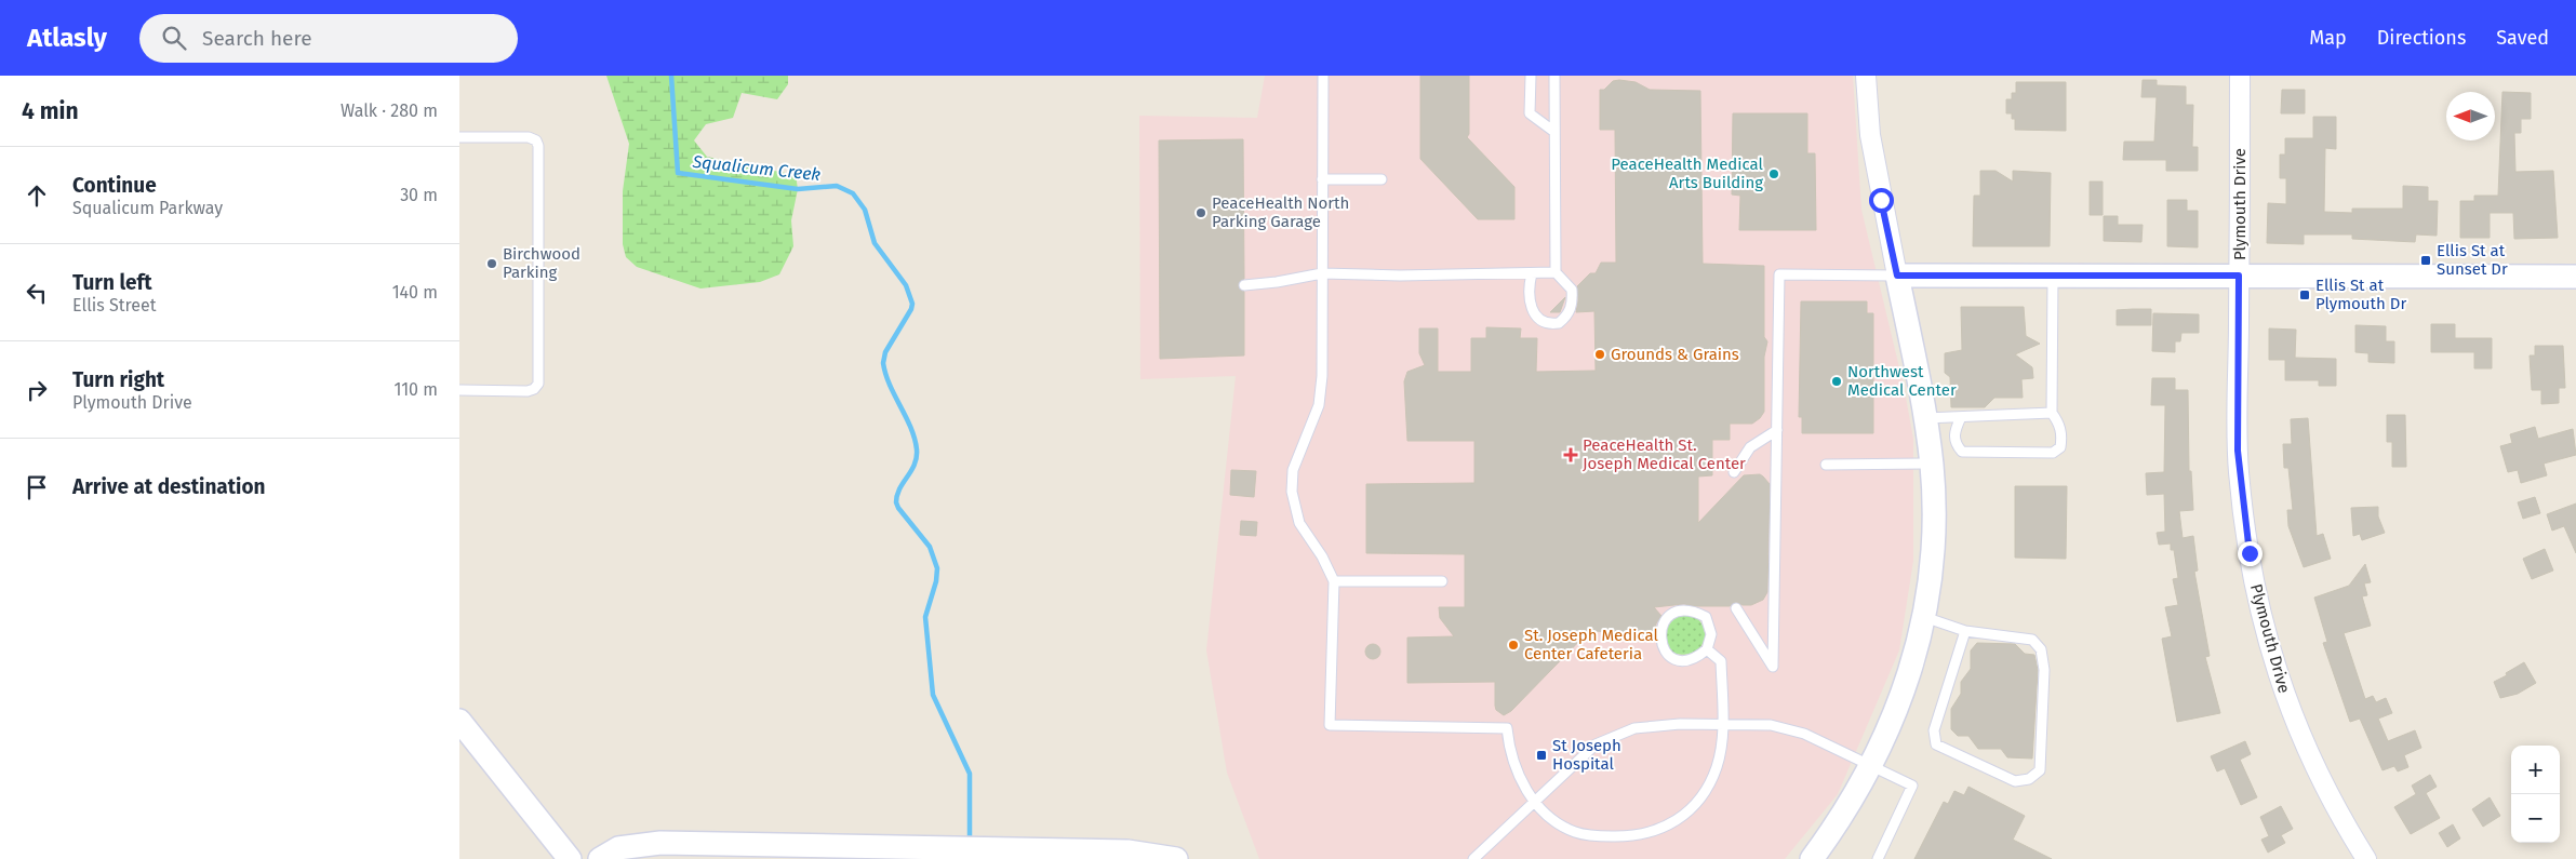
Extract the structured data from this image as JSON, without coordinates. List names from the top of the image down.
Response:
{
  "streets": {
    "street": ["Plymouth Drive"]
  },
  "water": ["Squalicum Creek"],
  "places": {
    "other": [
      "PeaceHealth Medical Arts Building",
      "PeaceHealth North Parking Garage",
      "Birchwood Parking",
      "Grounds & Grains",
      "Northwest Medical Center",
      "St. Joseph Medical Center Cafeteria"
    ],
    "transit": ["Ellis St at Sunset Dr", "Ellis St at Plymouth Dr", "St Joseph Hospital"],
    "health": ["PeaceHealth St. Joseph Medical Center"]
  },
  "north": "left",
  "page": {
    "header": "Atlasly",
    "search": "Search here",
    "nav": ["Map", "Directions", "Saved"],
    "heading": ["4 min", "Walk · 280 m"],
    "list": [
      ["Continue", "Squalicum Parkway", "30 m"],
      ["Turn left", "Ellis Street", "140 m"],
      ["Turn right", "Plymouth Drive", "110 m"],
      "Arrive at destination"
    ],
    "map_buttons": ["+", "−"]
  }
}
